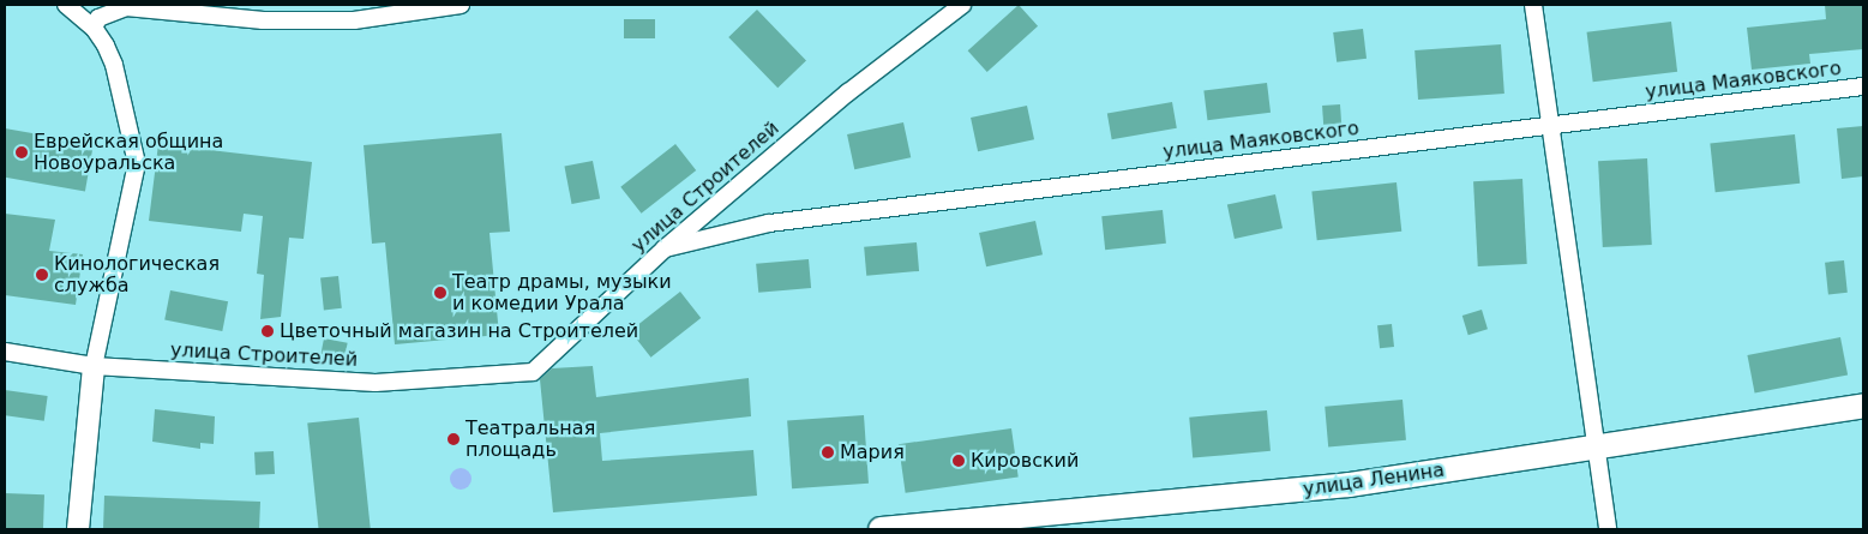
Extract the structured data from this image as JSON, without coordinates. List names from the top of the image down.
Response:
{
  "streets": {
    "main road": ["улица Ленина"],
    "street": ["улица Маяковского", "улица Строителей"]
  },
  "crossings": [
    ["улица Маяковского", "улица Строителей"]
  ],
  "places": [
    "Еврейская община Новоуральска",
    "Кинологическая служба",
    "Театр драмы, музыки и комедии Урала",
    "Цветочный магазин на Строителей",
    "Театральная площадь",
    "Мария",
    "Кировский"
  ]
}
